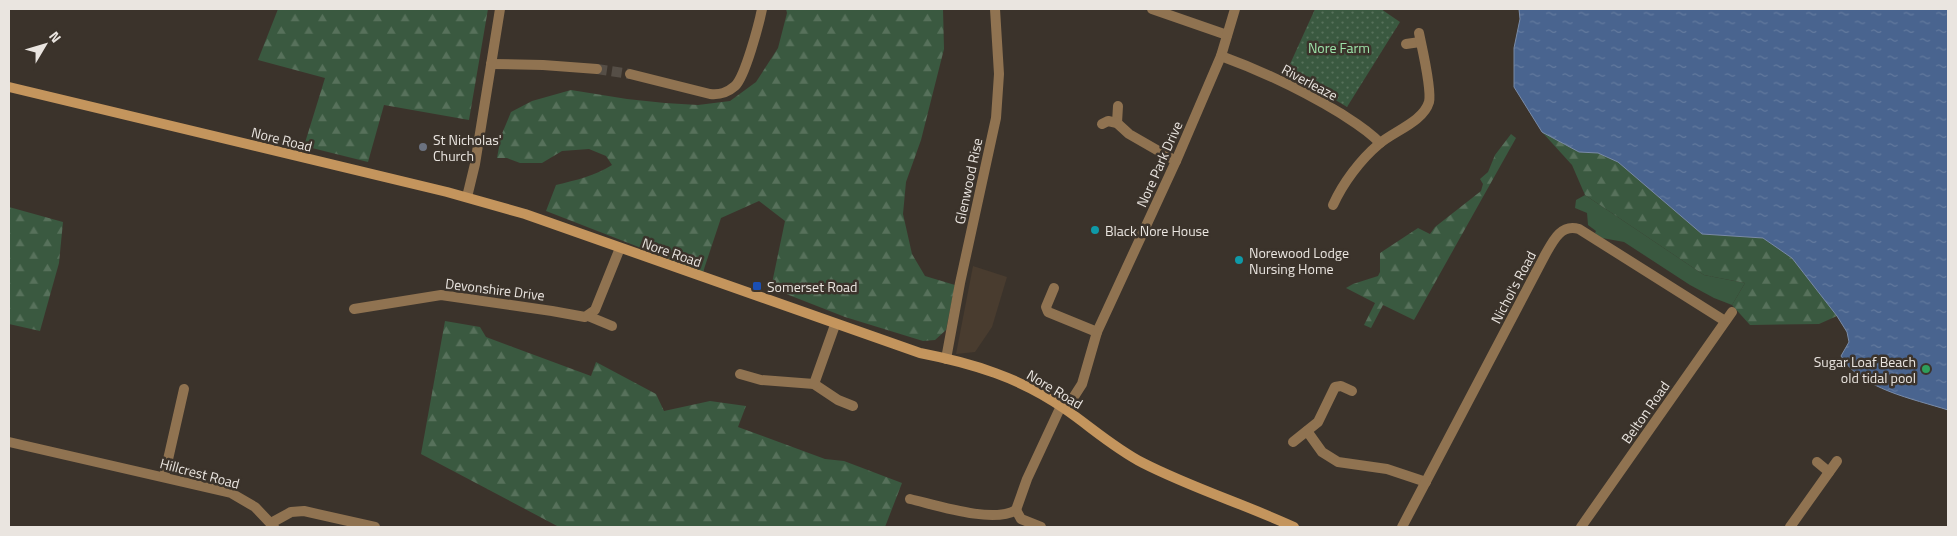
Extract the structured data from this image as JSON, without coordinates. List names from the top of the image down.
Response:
{
  "streets": {
    "street": [
      "Riverleaze",
      "Nore Road",
      "Nore Park Drive",
      "Glenwood Rise",
      "Nichol's Road",
      "Devonshire Drive",
      "Belton Road",
      "Hillcrest Road"
    ]
  },
  "crossings": [
    ["Riverleaze", "Nore Park Drive"],
    ["Nore Road", "Nore Park Drive"],
    ["Nore Road", "Glenwood Rise"],
    ["Nichol's Road", "Belton Road"]
  ],
  "parks": ["Nore Farm"],
  "places": {
    "other": [
      "St Nicholas' Church",
      "Black Nore House",
      "Norewood Lodge Nursing Home",
      "Sugar Loaf Beach old tidal pool"
    ],
    "transit": ["Somerset Road"]
  },
  "north": "top right"
}
